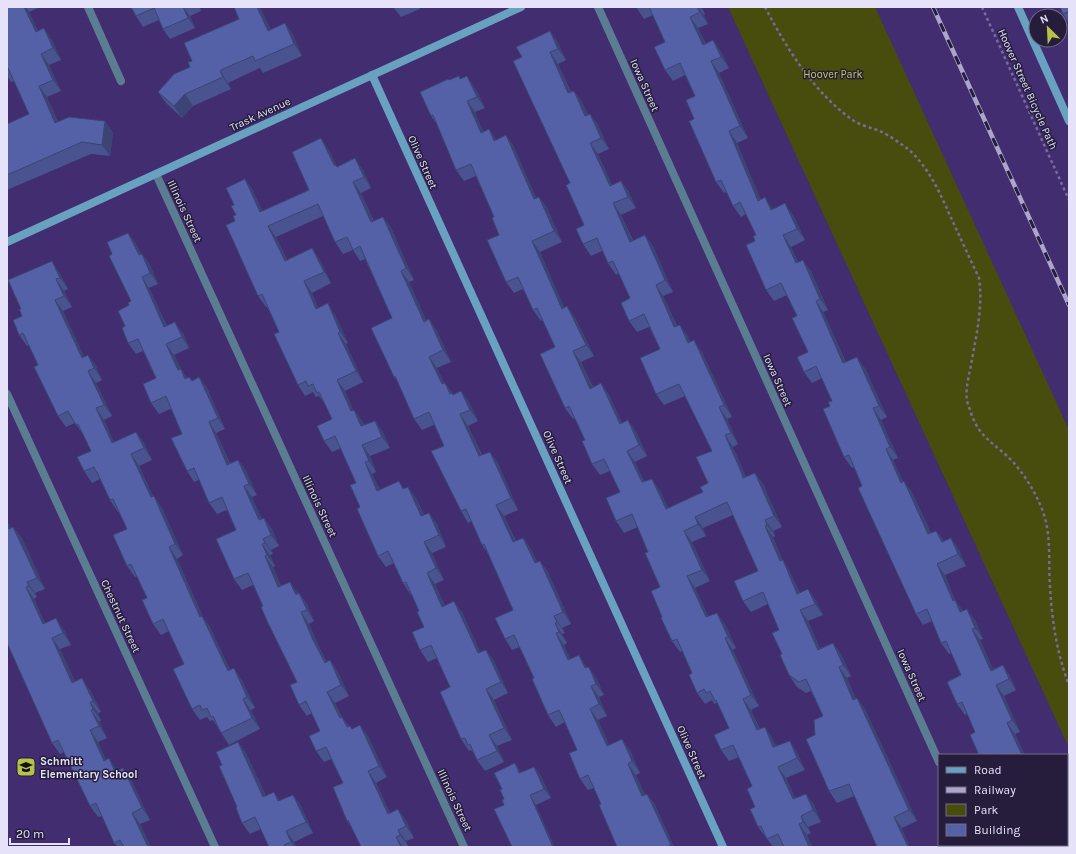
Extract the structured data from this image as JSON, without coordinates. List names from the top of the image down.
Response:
{
  "streets": {
    "street": [
      "Iowa Street",
      "Trask Avenue",
      "Olive Street",
      "Illinois Street",
      "Chestnut Street"
    ],
    "path": ["Hoover Street Bicycle Path"]
  },
  "crossings": [
    ["Trask Avenue", "Olive Street"],
    ["Trask Avenue", "Illinois Street"]
  ],
  "parks": ["Hoover Park"],
  "places": {
    "school or university": ["Schmitt Elementary School"]
  },
  "legend": [
    "Road",
    "Railway",
    "Park",
    "Building"
  ],
  "scale_bar": "20 m",
  "north": "top left"
}
